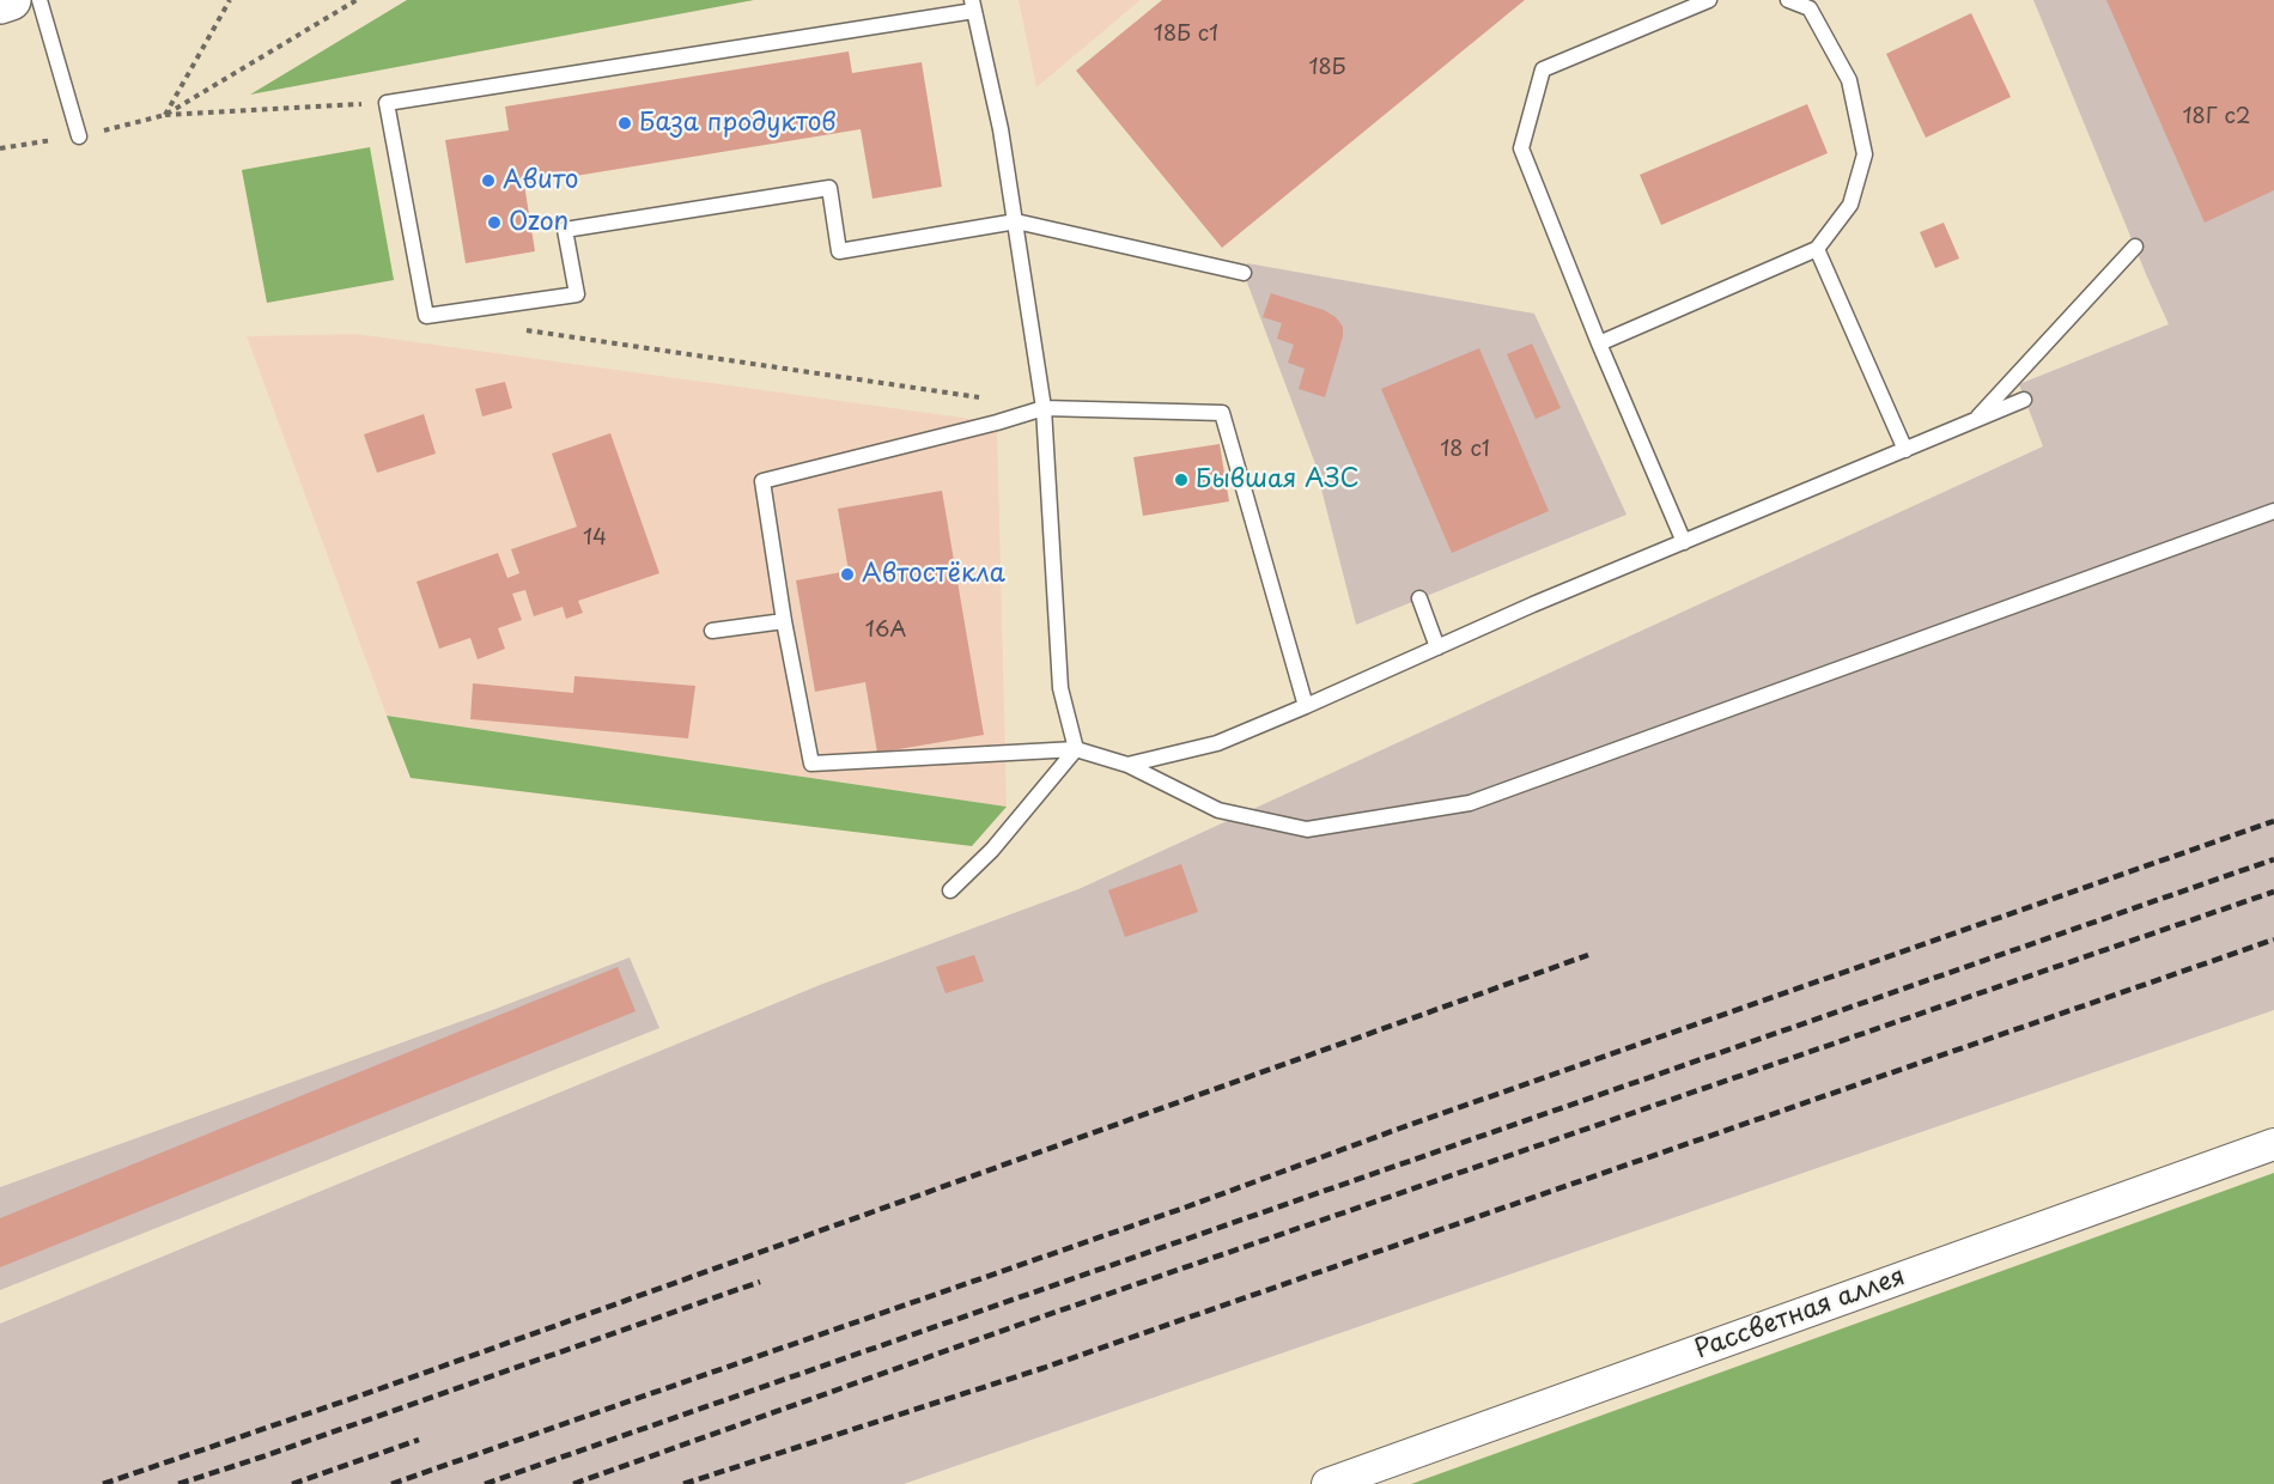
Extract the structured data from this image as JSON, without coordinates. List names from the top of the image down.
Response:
{
  "streets": {
    "street": ["Рассветная аллея"]
  },
  "places": [
    "База продуктов",
    "Авито",
    "Ozon",
    "Бывшая АЗС",
    "Автостёкла"
  ],
  "house_numbers": [
    "18Б с1",
    "18Б",
    "18Г с2",
    "18 c1",
    "14",
    "16А"
  ]
}
